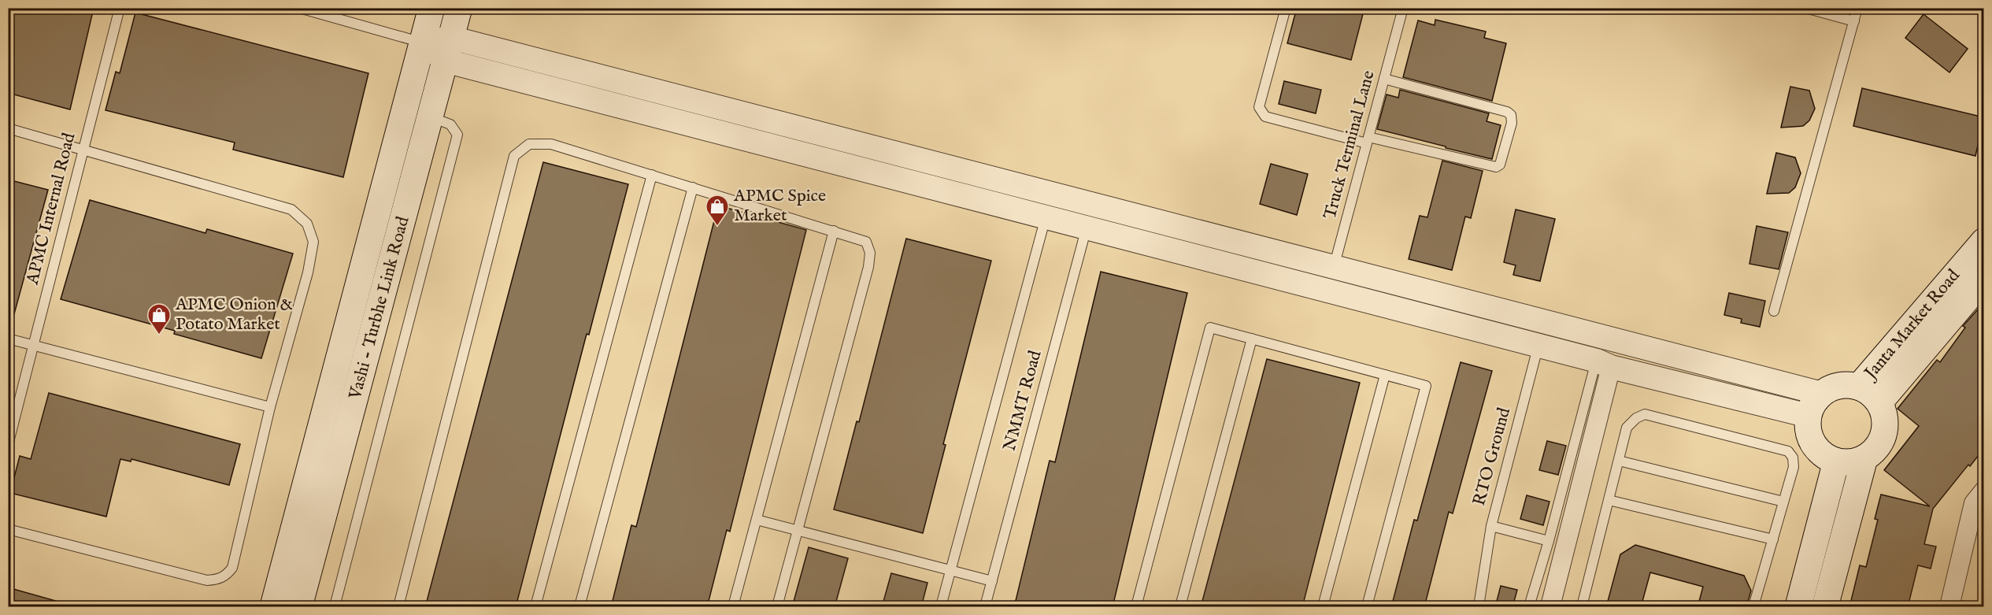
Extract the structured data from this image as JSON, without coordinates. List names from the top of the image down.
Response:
{
  "streets": {
    "main road": ["Vashi - Turbhe Link Road", "Janta Market Road"],
    "lane": [
      "Truck Terminal Lane",
      "APMC Internal Road",
      "NMMT Road",
      "RTO Ground"
    ]
  },
  "places": {
    "shop": ["APMC Spice Market", "APMC Onion & Potato Market"]
  }
}
